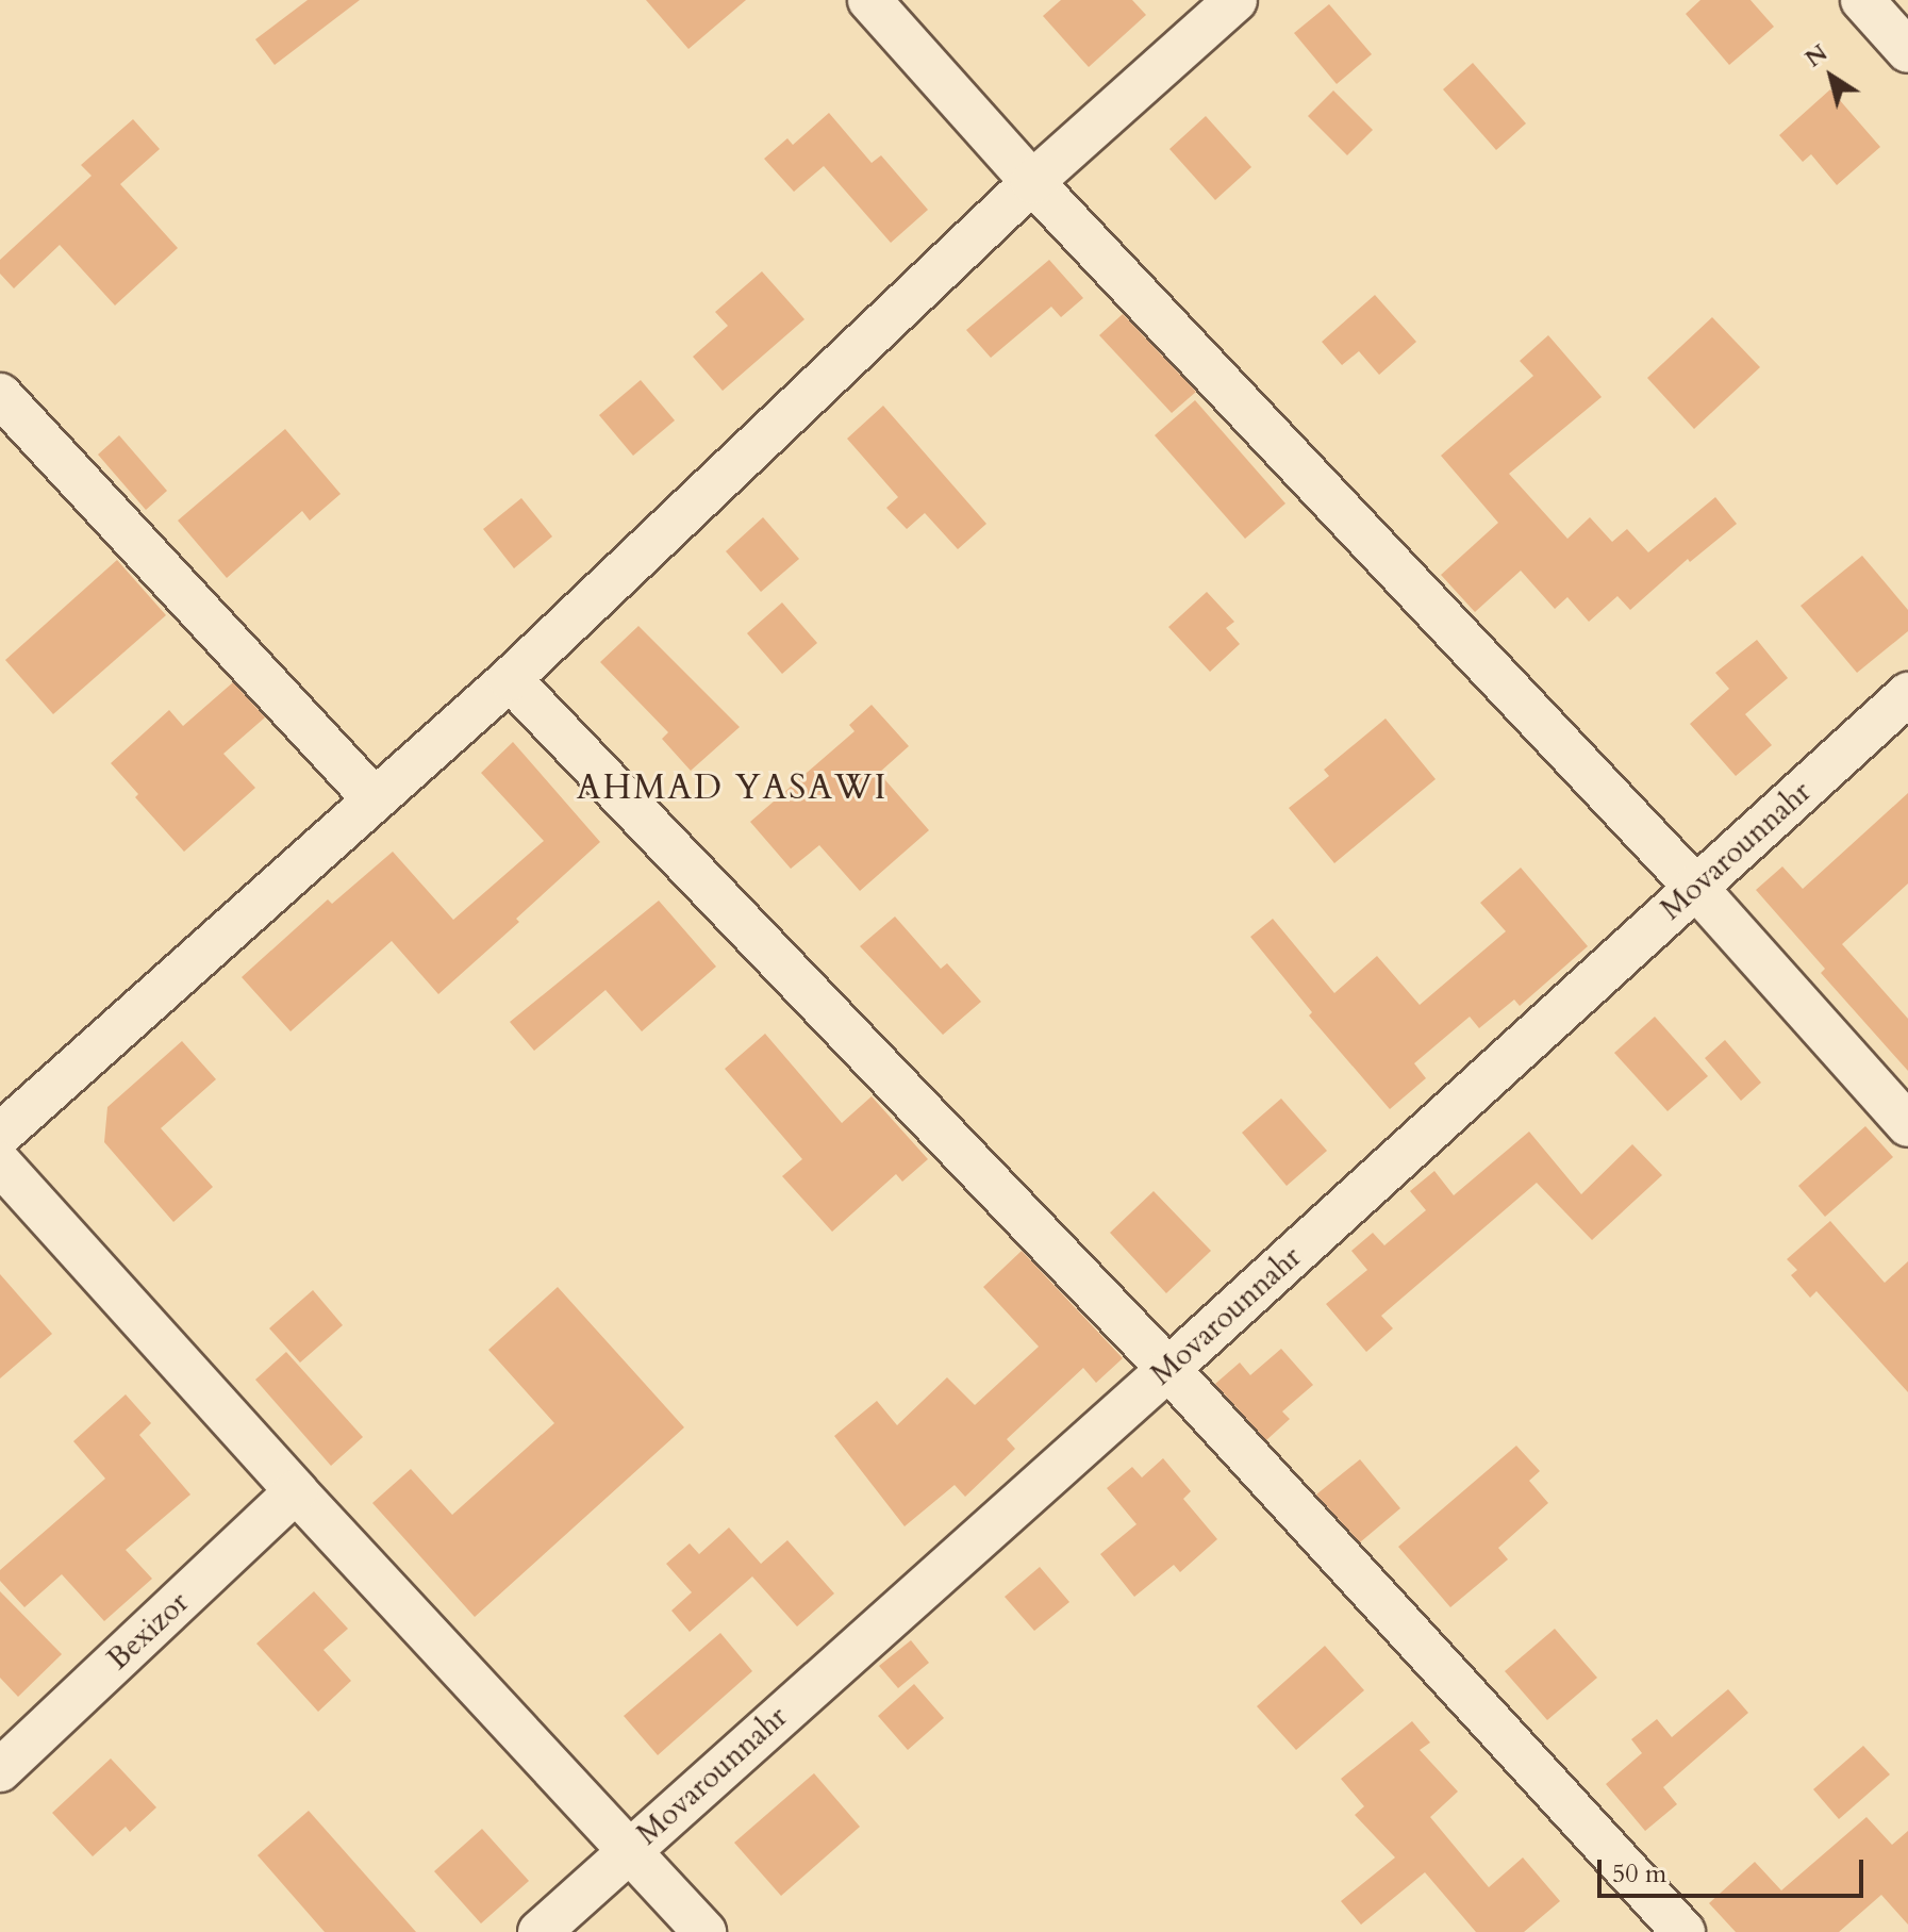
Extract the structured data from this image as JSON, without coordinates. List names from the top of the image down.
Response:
{
  "streets": {
    "street": ["Movarounnahr", "Bexizor"]
  },
  "districts": ["AHMAD YASAWI"],
  "scale_bar": "50 m",
  "north": "top left"
}
